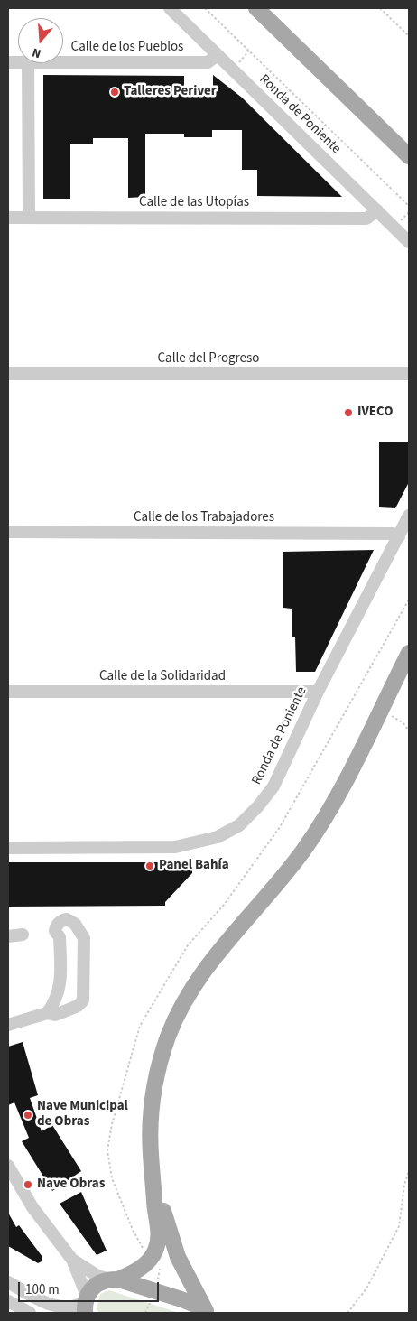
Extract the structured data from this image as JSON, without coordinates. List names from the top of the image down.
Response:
{
  "streets": {
    "street": [
      "Calle de los Pueblos",
      "Ronda de Poniente",
      "Calle de las Utopías",
      "Calle del Progreso",
      "Calle de los Trabajadores",
      "Calle de la Solidaridad"
    ]
  },
  "crossings": [
    ["Calle de los Pueblos", "Ronda de Poniente"],
    ["Ronda de Poniente", "Calle de las Utopías"],
    ["Ronda de Poniente", "Calle de los Trabajadores"],
    ["Ronda de Poniente", "Calle de la Solidaridad"]
  ],
  "places": [
    "Talleres Periver",
    "IVECO",
    "Panel Bahía",
    "Nave Municipal de Obras",
    "Nave Obras"
  ],
  "scale_bar": "100 m",
  "north": "bottom"
}
